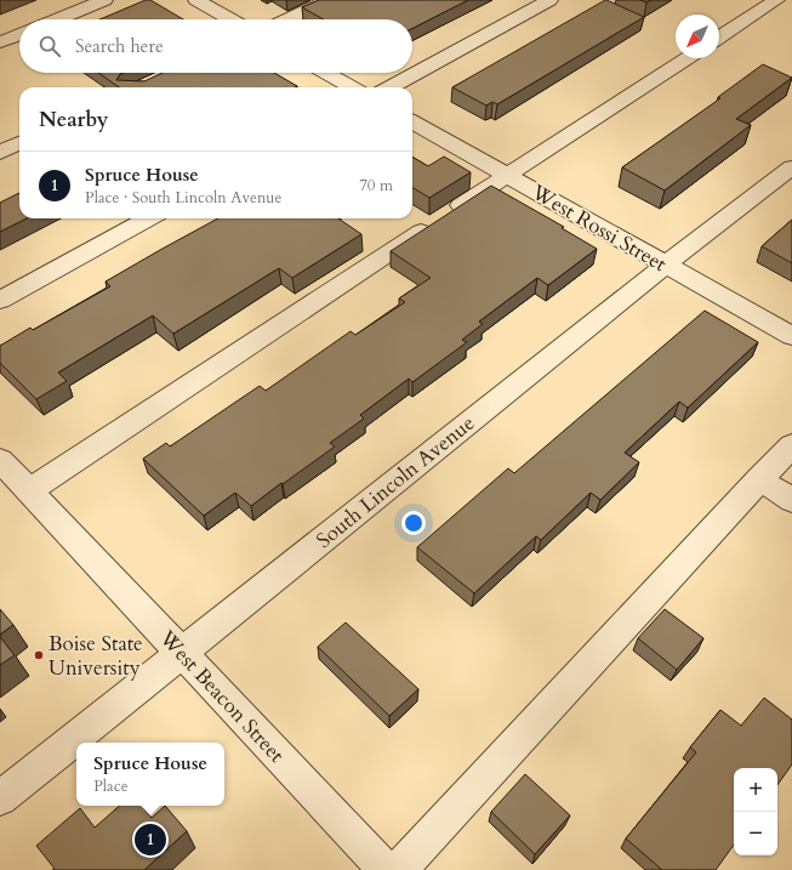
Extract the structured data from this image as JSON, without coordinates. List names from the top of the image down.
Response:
{
  "streets": {
    "street": ["West Rossi Street", "South Lincoln Avenue", "West Beacon Street"]
  },
  "crossings": [
    ["West Rossi Street", "South Lincoln Avenue"],
    ["South Lincoln Avenue", "West Beacon Street"]
  ],
  "places": ["Boise State University"],
  "north": "bottom left",
  "page": {
    "search": "Search here",
    "heading": "Nearby",
    "list": [
      {
        "mark": "1",
        "name": "Spruce House",
        "note": "Place · South Lincoln Avenue",
        "value": "70 m"
      }
    ],
    "popup": ["Spruce House", "Place"],
    "map_buttons": ["+", "−"],
    "pins": "1"
  }
}
